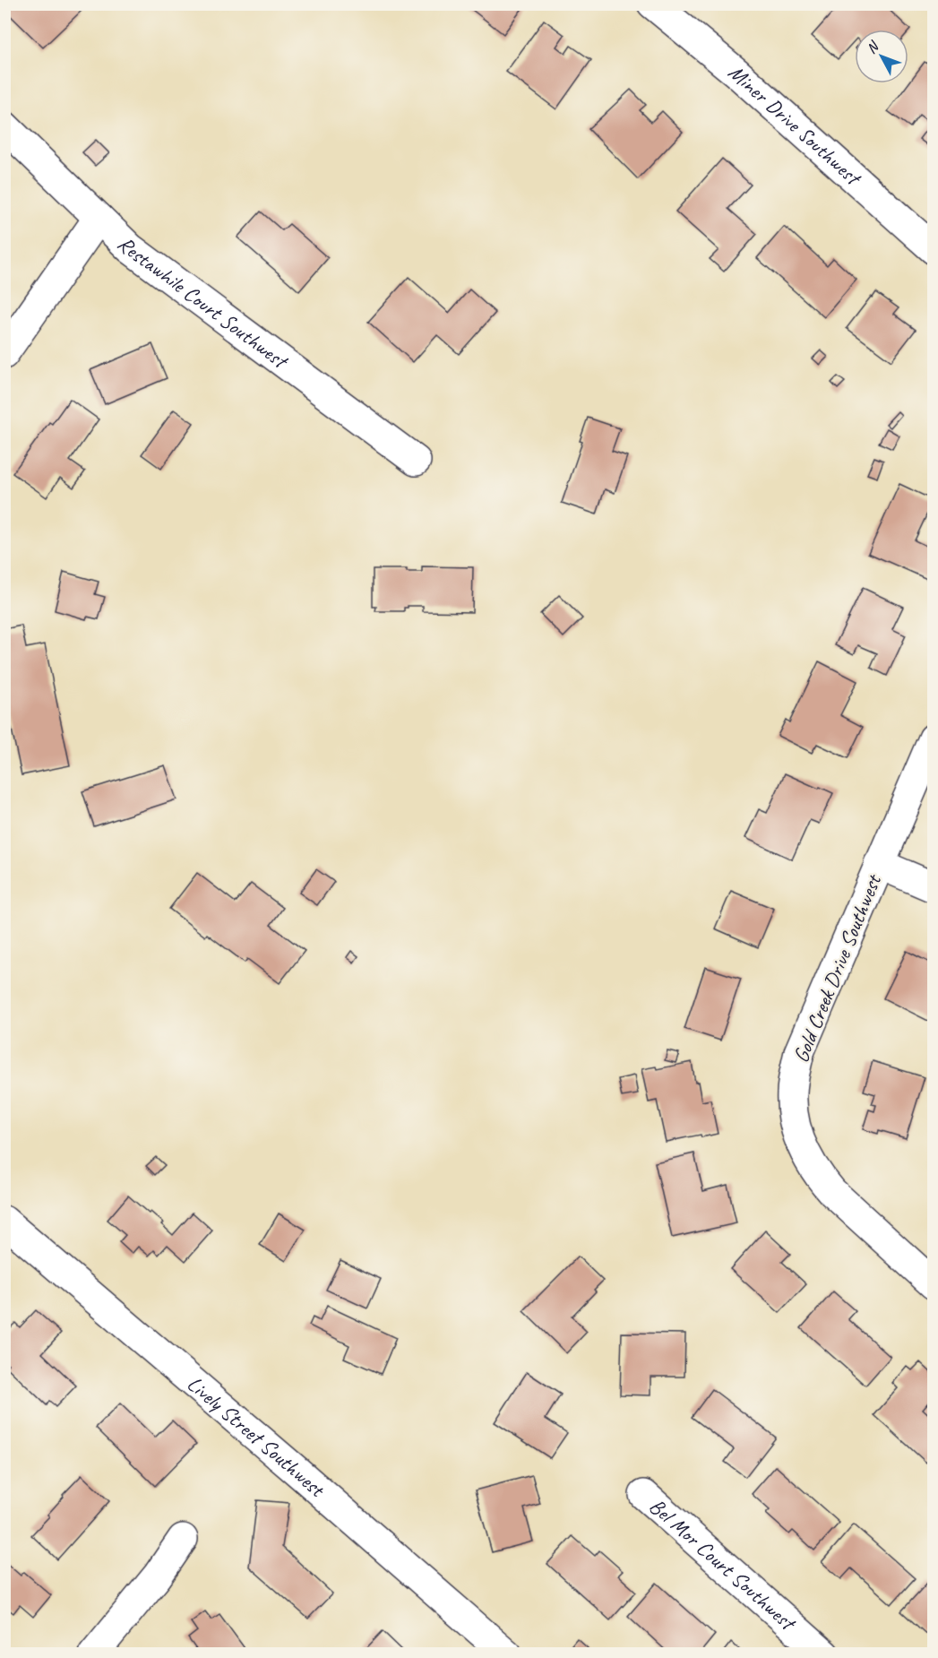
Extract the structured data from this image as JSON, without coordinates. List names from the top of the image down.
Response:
{
  "streets": {
    "street": [
      "Miner Drive Southwest",
      "Restawhile Court Southwest",
      "Gold Creek Drive Southwest",
      "Lively Street Southwest",
      "Bel Mor Court Southwest"
    ]
  },
  "north": "top left"
}
